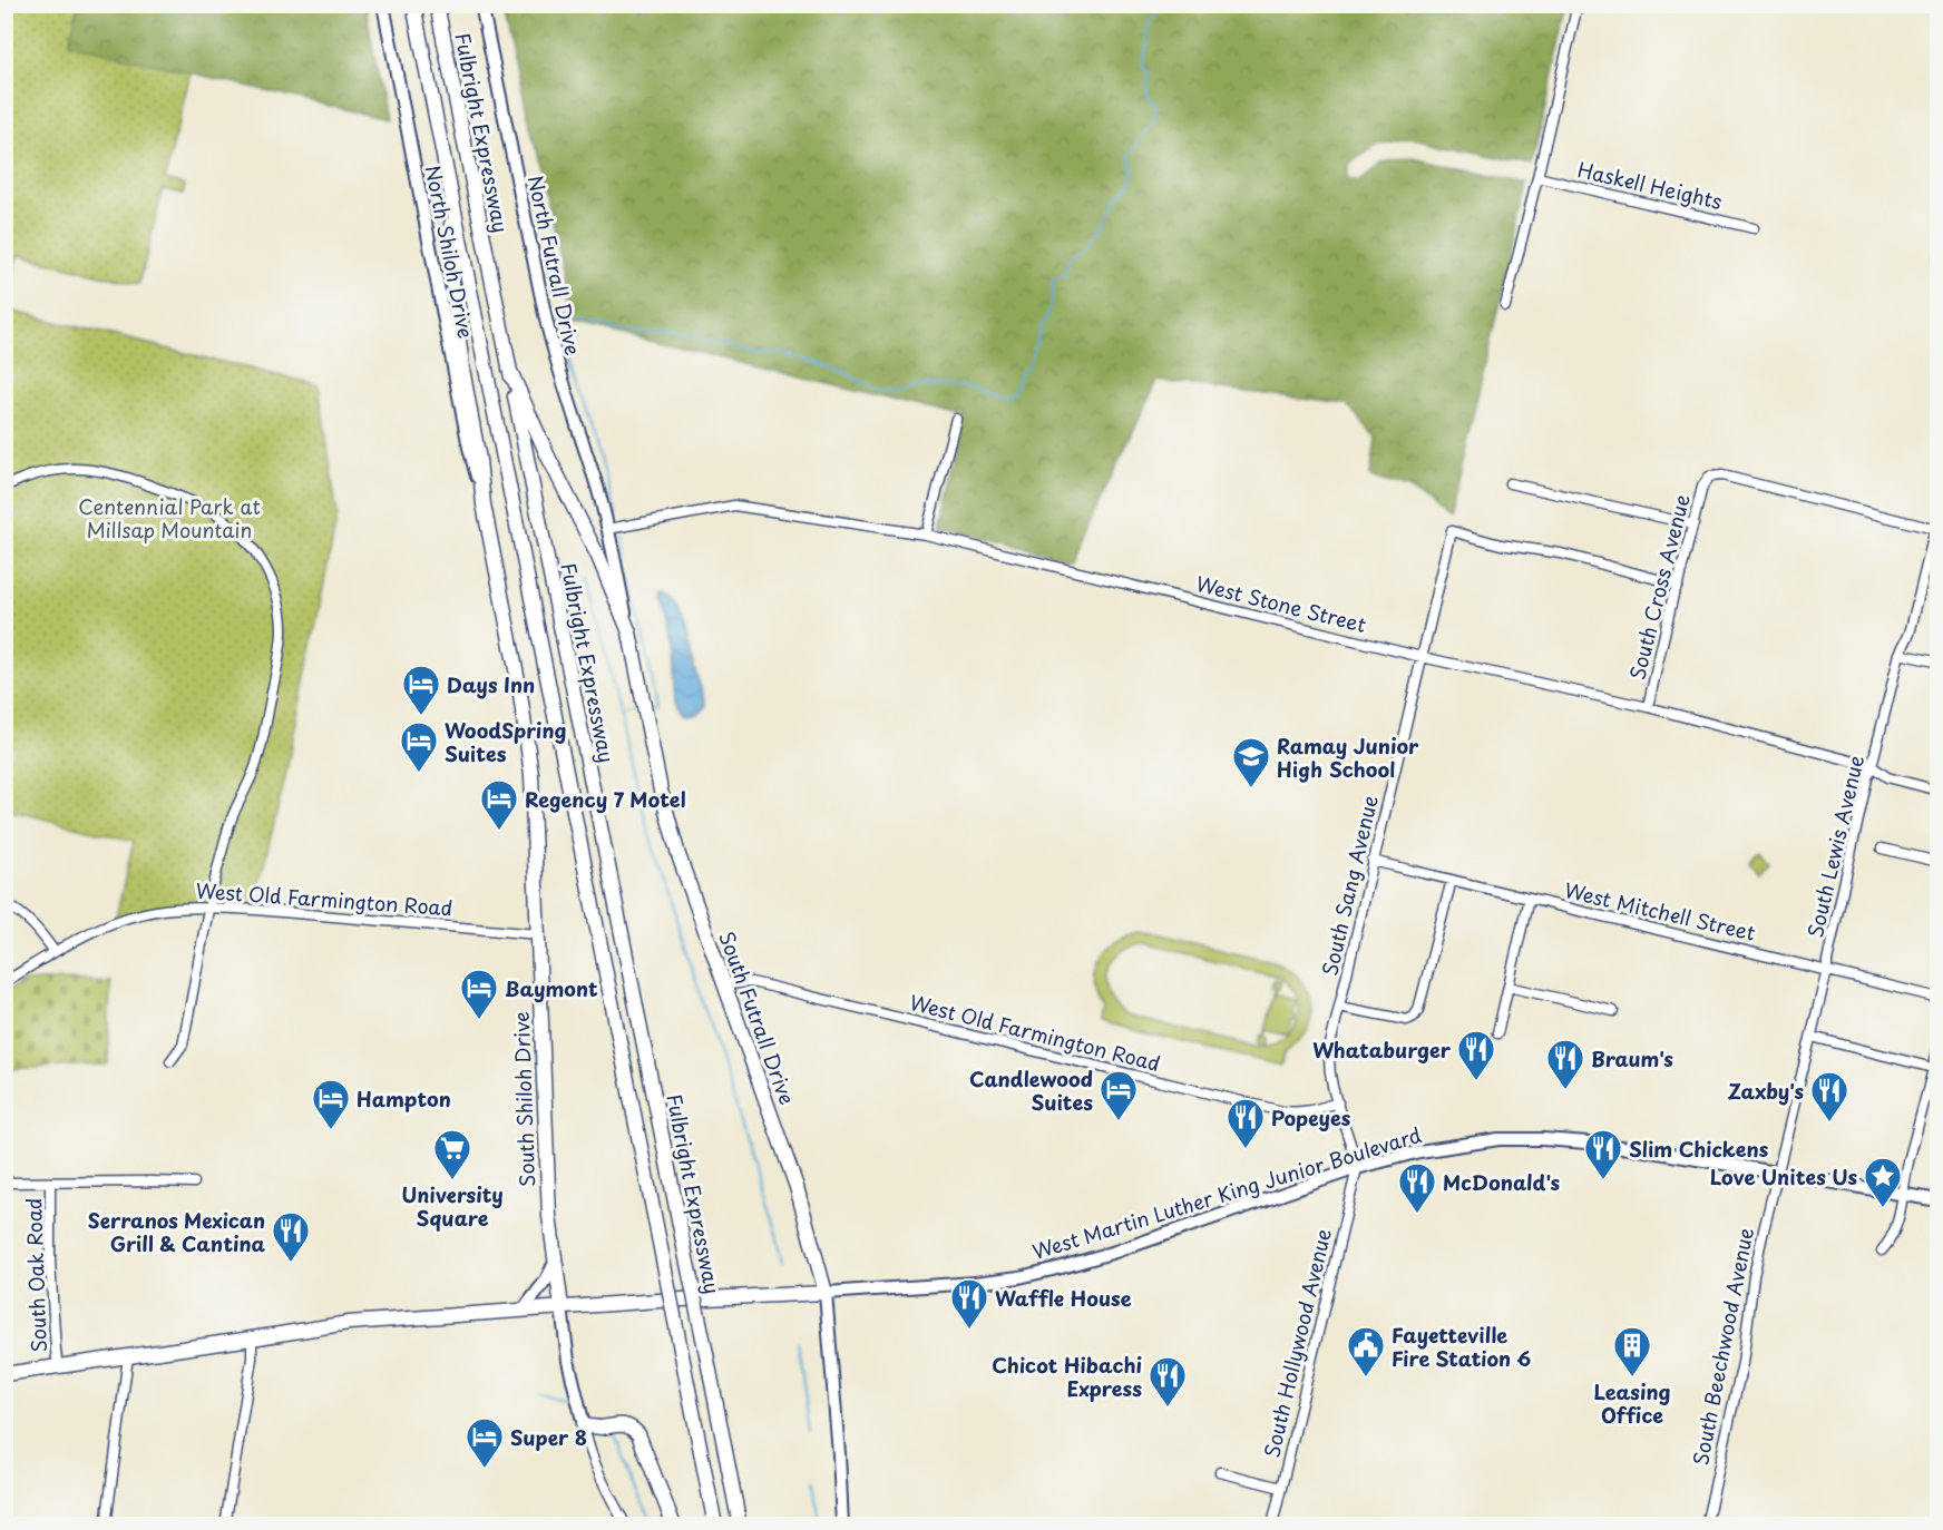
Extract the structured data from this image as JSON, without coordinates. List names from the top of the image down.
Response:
{
  "streets": {
    "highway": [
      "Fulbright Expressway",
      "South Futrall Drive",
      "South Shiloh Drive",
      "West Martin Luther King Junior Boulevard"
    ],
    "main road": ["North Shiloh Drive", "North Futrall Drive"],
    "street": [
      "Haskell Heights",
      "South Cross Avenue",
      "West Stone Street",
      "South Lewis Avenue",
      "South Sang Avenue",
      "West Old Farmington Road",
      "West Mitchell Street",
      "South Oak Road",
      "South Hollywood Avenue",
      "South Beechwood Avenue"
    ]
  },
  "crossings": [
    ["Fulbright Expressway", "South Shiloh Drive"],
    ["North Shiloh Drive", "South Shiloh Drive"],
    ["North Futrall Drive", "West Stone Street"],
    ["North Futrall Drive", "South Futrall Drive"],
    ["South Cross Avenue", "West Stone Street"],
    ["South Cross Avenue", "South Lewis Avenue"],
    ["South Cross Avenue", "South Sang Avenue"],
    ["West Stone Street", "South Lewis Avenue"],
    ["West Stone Street", "South Sang Avenue"],
    ["West Stone Street", "South Futrall Drive"],
    ["South Lewis Avenue", "West Mitchell Street"],
    ["South Lewis Avenue", "West Martin Luther King Junior Boulevard"],
    ["South Lewis Avenue", "South Beechwood Avenue"],
    ["South Sang Avenue", "West Old Farmington Road"],
    ["South Sang Avenue", "West Mitchell Street"],
    ["South Sang Avenue", "West Martin Luther King Junior Boulevard"],
    ["South Sang Avenue", "South Hollywood Avenue"],
    ["West Old Farmington Road", "South Futrall Drive"],
    ["West Old Farmington Road", "South Shiloh Drive"],
    ["South Futrall Drive", "West Martin Luther King Junior Boulevard"],
    ["South Shiloh Drive", "West Martin Luther King Junior Boulevard"],
    ["West Martin Luther King Junior Boulevard", "South Oak Road"],
    ["West Martin Luther King Junior Boulevard", "South Hollywood Avenue"],
    ["West Martin Luther King Junior Boulevard", "South Beechwood Avenue"]
  ],
  "parks": ["Centennial Park at Millsap Mountain"],
  "places": {
    "hotel": [
      "Days Inn",
      "WoodSpring Suites",
      "Regency 7 Motel",
      "Baymont",
      "Candlewood Suites",
      "Hampton",
      "Super 8"
    ],
    "school or university": ["Ramay Junior High School"],
    "restaurant": [
      "Whataburger",
      "Braum's",
      "Zaxby's",
      "Popeyes",
      "Slim Chickens",
      "McDonald's",
      "Serranos Mexican Grill & Cantina",
      "Waffle House",
      "Chicot Hibachi Express"
    ],
    "supermarket": ["University Square"],
    "place": ["Love Unites Us"],
    "public building": ["Fayetteville Fire Station 6"],
    "building": ["Leasing Office"]
  }
}
